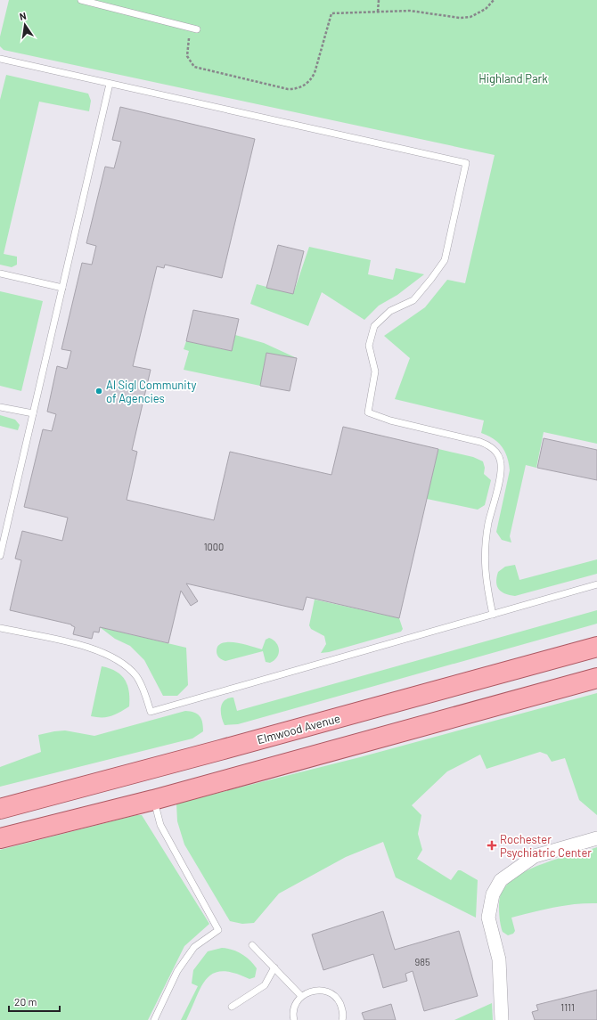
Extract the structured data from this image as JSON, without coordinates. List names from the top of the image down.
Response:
{
  "streets": {
    "main road": ["Elmwood Avenue"]
  },
  "parks": ["Highland Park"],
  "places": {
    "other": ["Al Sigl Community of Agencies"],
    "health": ["Rochester Psychiatric Center"]
  },
  "house_numbers": ["1000", "985", "1111"],
  "scale_bar": "20 m",
  "north": "top"
}
